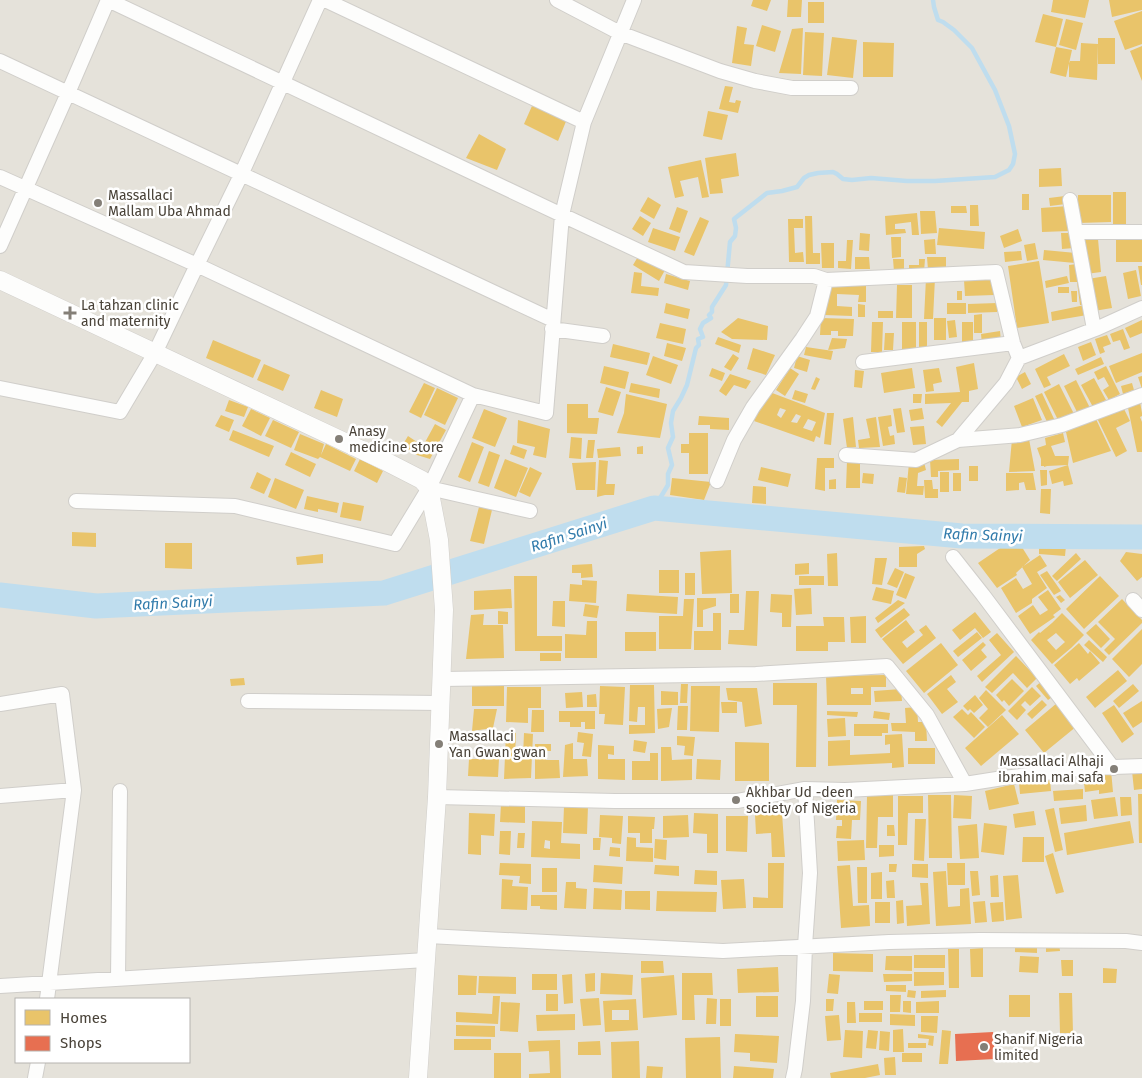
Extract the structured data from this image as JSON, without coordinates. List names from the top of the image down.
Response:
{
  "water": ["Rafin Sainyi"],
  "places": {
    "other": [
      "Massallaci Mallam Uba Ahmad",
      "Anasy medicine store",
      "Massallaci Yan Gwan gwan",
      "Massallaci Alhaji ibrahim mai safa",
      "Akhbar Ud -deen society of Nigeria",
      "Shanif Nigeria limited"
    ],
    "health": ["La tahzan clinic and maternity"]
  },
  "legend": ["Homes", "Shops"]
}
